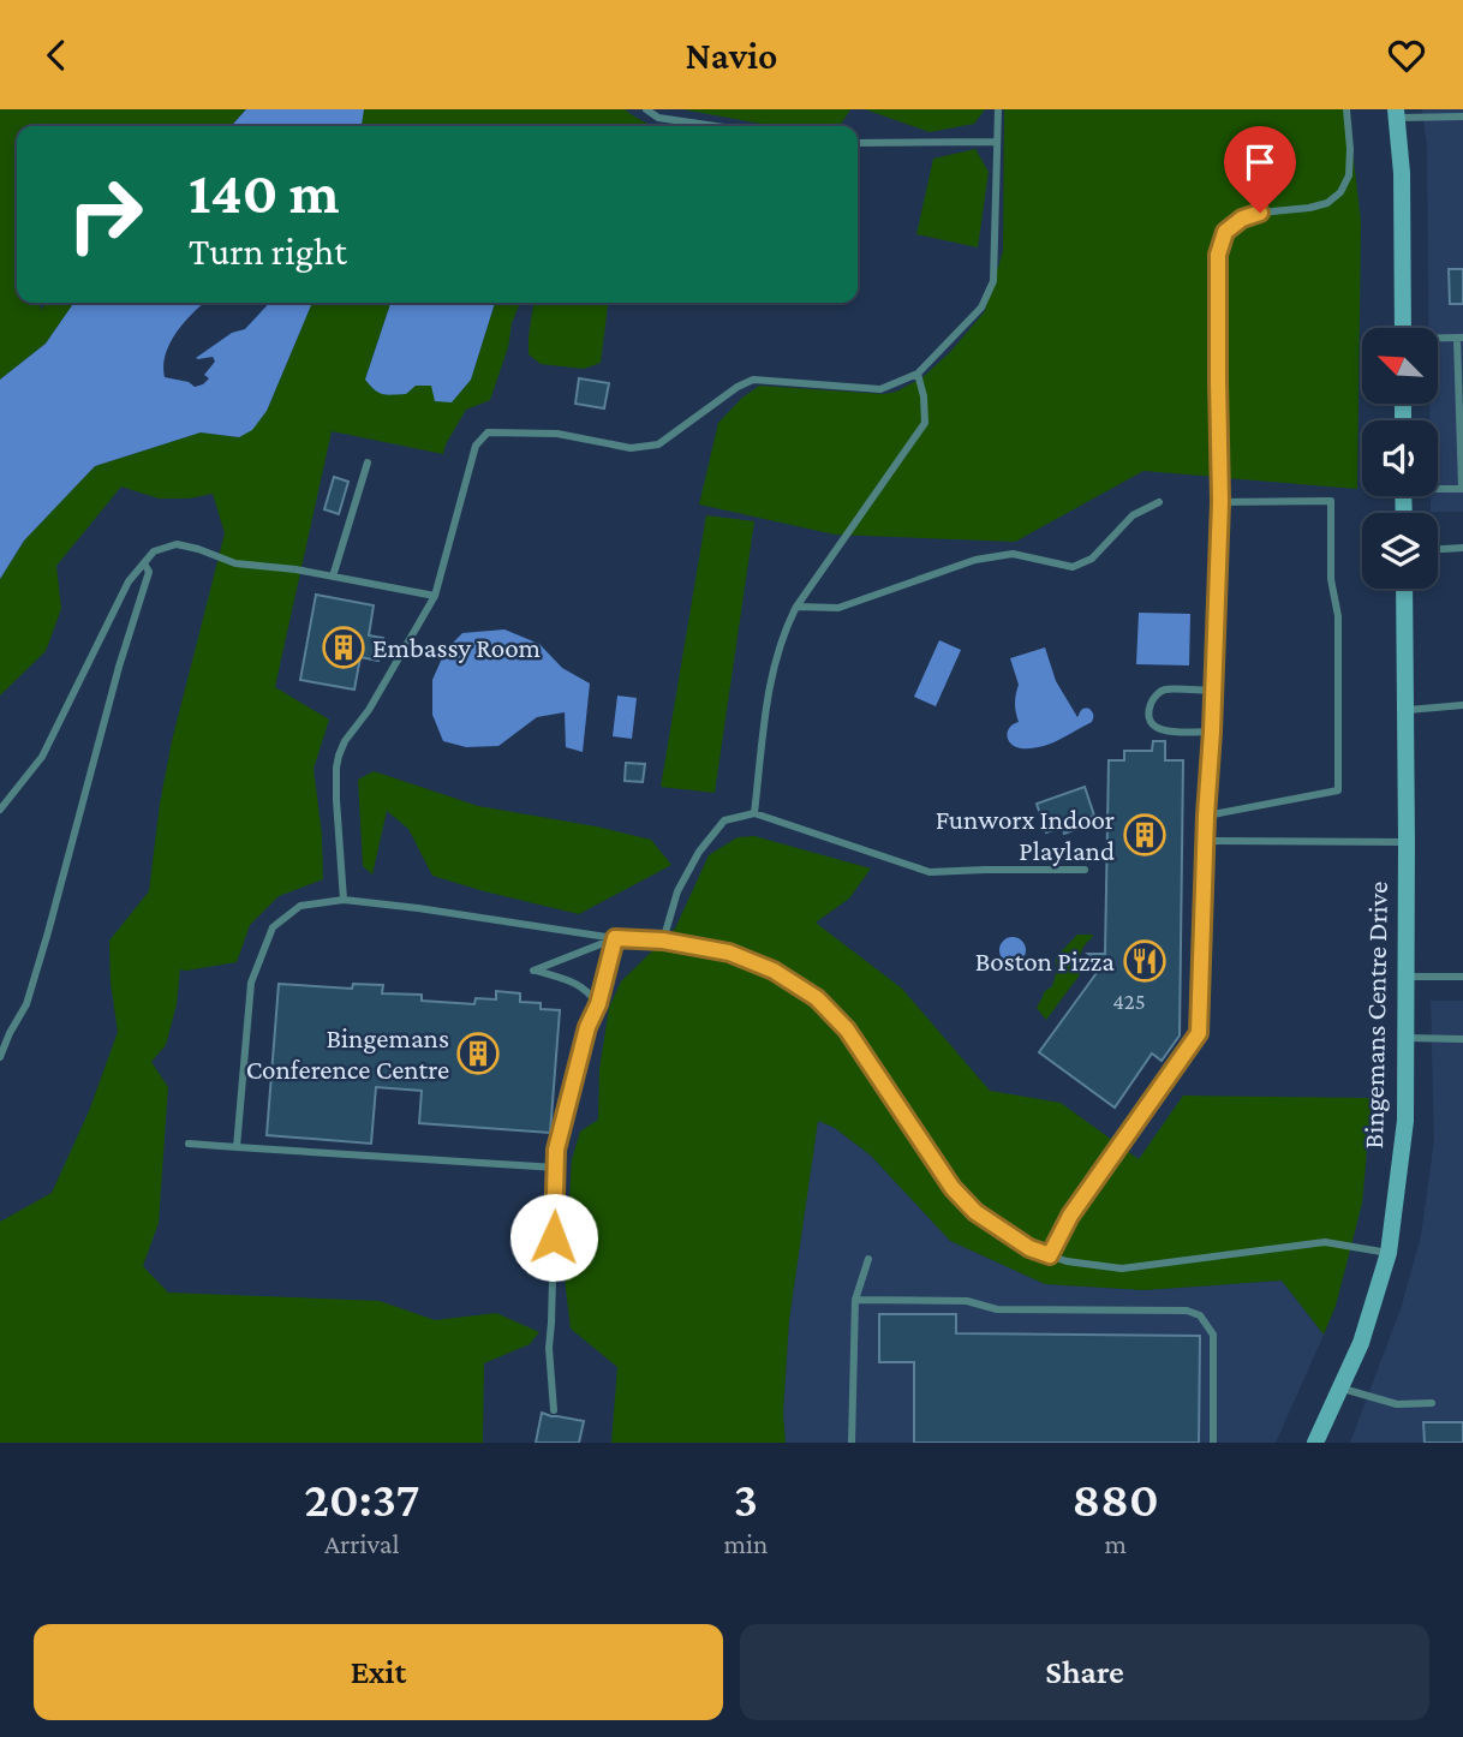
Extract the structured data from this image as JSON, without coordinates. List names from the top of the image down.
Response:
{
  "streets": {
    "main road": ["Bingemans Centre Drive"]
  },
  "places": {
    "building": ["Embassy Room", "Funworx Indoor Playland", "Bingemans Conference Centre"],
    "restaurant": ["Boston Pizza"]
  },
  "house_numbers": ["425"],
  "north": "top left",
  "page": {
    "header": "Navio",
    "turn": ["140 m", "Turn right"],
    "eta": [
      "20:37",
      "Arrival",
      "3",
      "min",
      "880",
      "m"
    ],
    "buttons": ["Exit", "Share"]
  }
}
